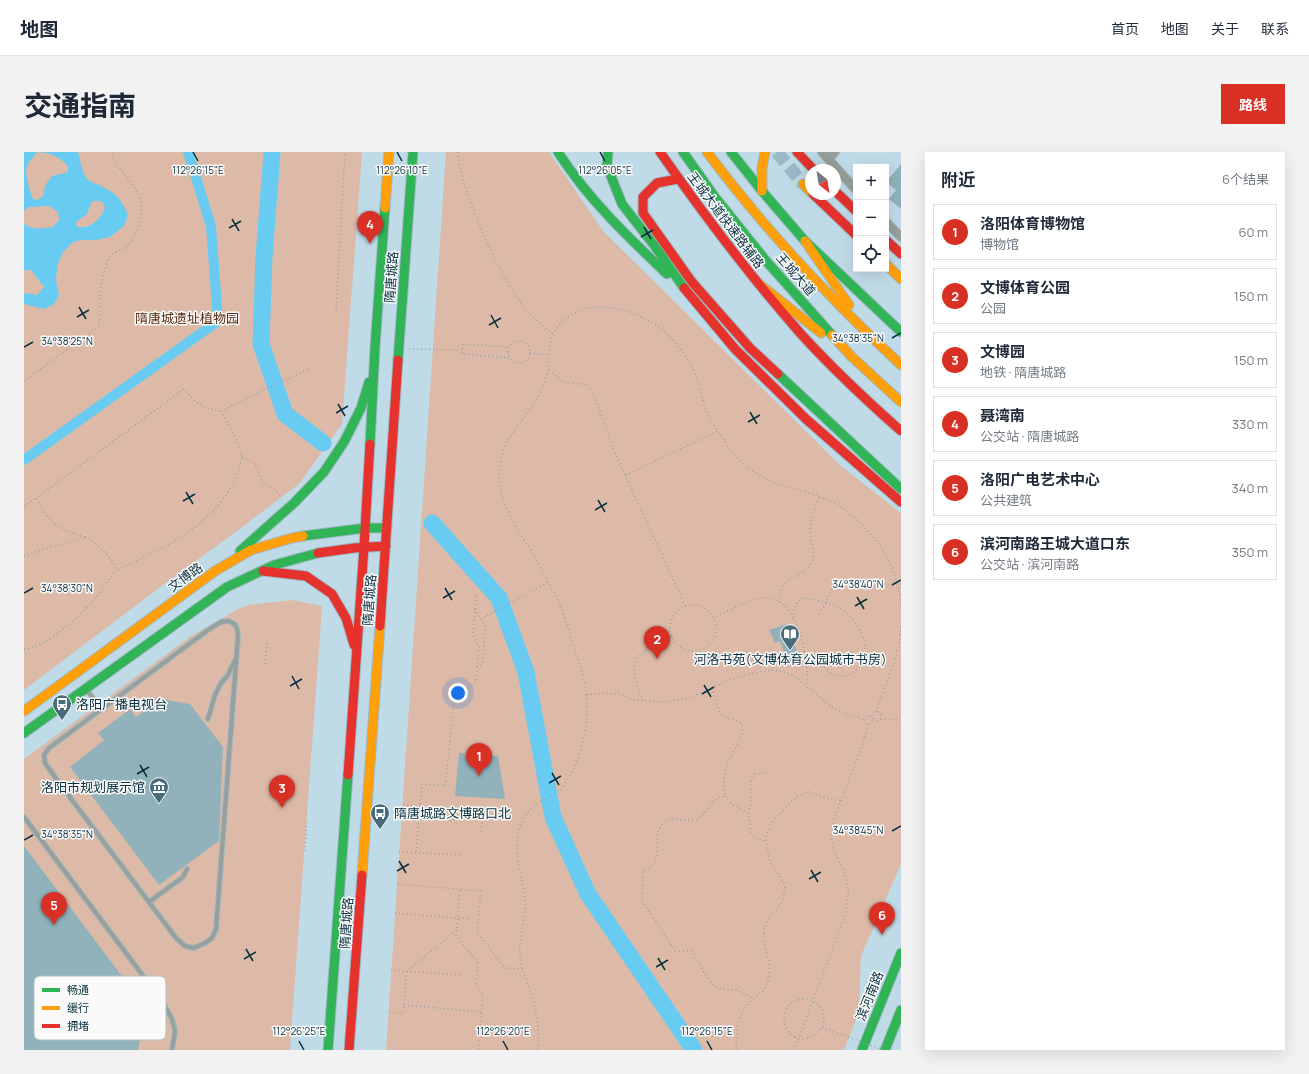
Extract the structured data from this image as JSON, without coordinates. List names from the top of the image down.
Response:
{
  "streets": {
    "main road": [
      "王城大道快速路辅路",
      "王城大道",
      "隋唐城路",
      "文博路",
      "滨河南路"
    ]
  },
  "crossings": [
    ["隋唐城路", "文博路"]
  ],
  "parks": ["隋唐城遗址植物园"],
  "places": {
    "library": ["河洛书苑(文博体育公园城市书房)"],
    "bus stop": ["洛阳广播电视台", "隋唐城路文博路口北"],
    "museum": ["洛阳市规划展示馆"]
  },
  "legend": ["畅通", "缓行", "拥堵"],
  "north": "bottom right",
  "page": {
    "header": "地图",
    "nav": [
      "首页",
      "地图",
      "关于",
      "联系"
    ],
    "title": "交通指南",
    "buttons": "路线",
    "heading": ["附近", "6个结果"],
    "map_buttons": ["+", "−"],
    "list": [
      {
        "mark": "1",
        "name": "洛阳体育博物馆",
        "note": "博物馆",
        "value": "60 m"
      },
      {
        "mark": "2",
        "name": "文博体育公园",
        "note": "公园",
        "value": "150 m"
      },
      {
        "mark": "3",
        "name": "文博园",
        "note": "地铁 · 隋唐城路",
        "value": "150 m"
      },
      {
        "mark": "4",
        "name": "聂湾南",
        "note": "公交站 · 隋唐城路",
        "value": "330 m"
      },
      {
        "mark": "5",
        "name": "洛阳广电艺术中心",
        "note": "公共建筑",
        "value": "340 m"
      },
      {
        "mark": "6",
        "name": "滨河南路王城大道口东",
        "note": "公交站 · 滨河南路",
        "value": "350 m"
      }
    ],
    "pins": [
      "4",
      "2",
      "1",
      "3",
      "5",
      "6"
    ]
  },
  "coordinates": [
    "112°26'10\"E",
    "112°26'05\"E",
    "112°26'15\"E",
    "34°38'35\"N",
    "34°38'25\"N",
    "34°38'40\"N",
    "34°38'30\"N",
    "34°38'45\"N",
    "112°26'25\"E",
    "112°26'20\"E"
  ]
}
